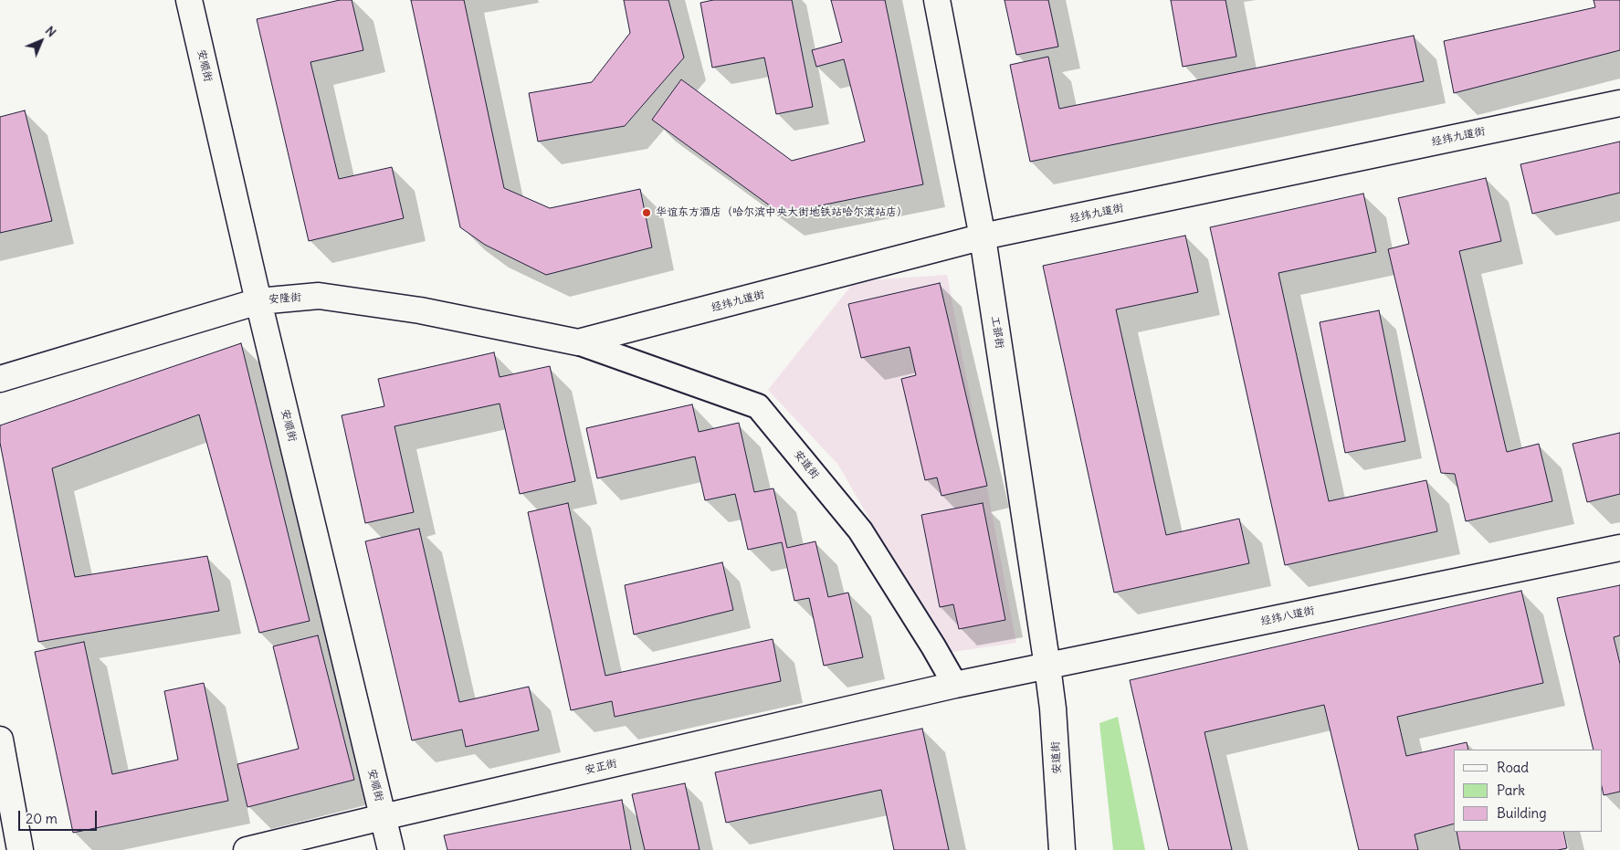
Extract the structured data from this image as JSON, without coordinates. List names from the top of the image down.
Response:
{
  "streets": {
    "street": [
      "安顺街",
      "经纬九道街",
      "安隆街",
      "工部街",
      "安道街",
      "经纬八道街",
      "安正街"
    ]
  },
  "crossings": [
    ["安顺街", "安隆街"],
    ["安顺街", "安正街"],
    ["经纬九道街", "安隆街"],
    ["经纬九道街", "工部街"],
    ["经纬九道街", "安道街"],
    ["安隆街", "安道街"],
    ["工部街", "安道街"],
    ["工部街", "经纬八道街"],
    ["安道街", "经纬八道街"],
    ["安道街", "安正街"],
    ["经纬八道街", "安正街"]
  ],
  "places": ["华谊东方酒店（哈尔滨中央大街地铁站哈尔滨站店）"],
  "legend": ["Road", "Park", "Building"],
  "scale_bar": "20 m",
  "north": "top right"
}
